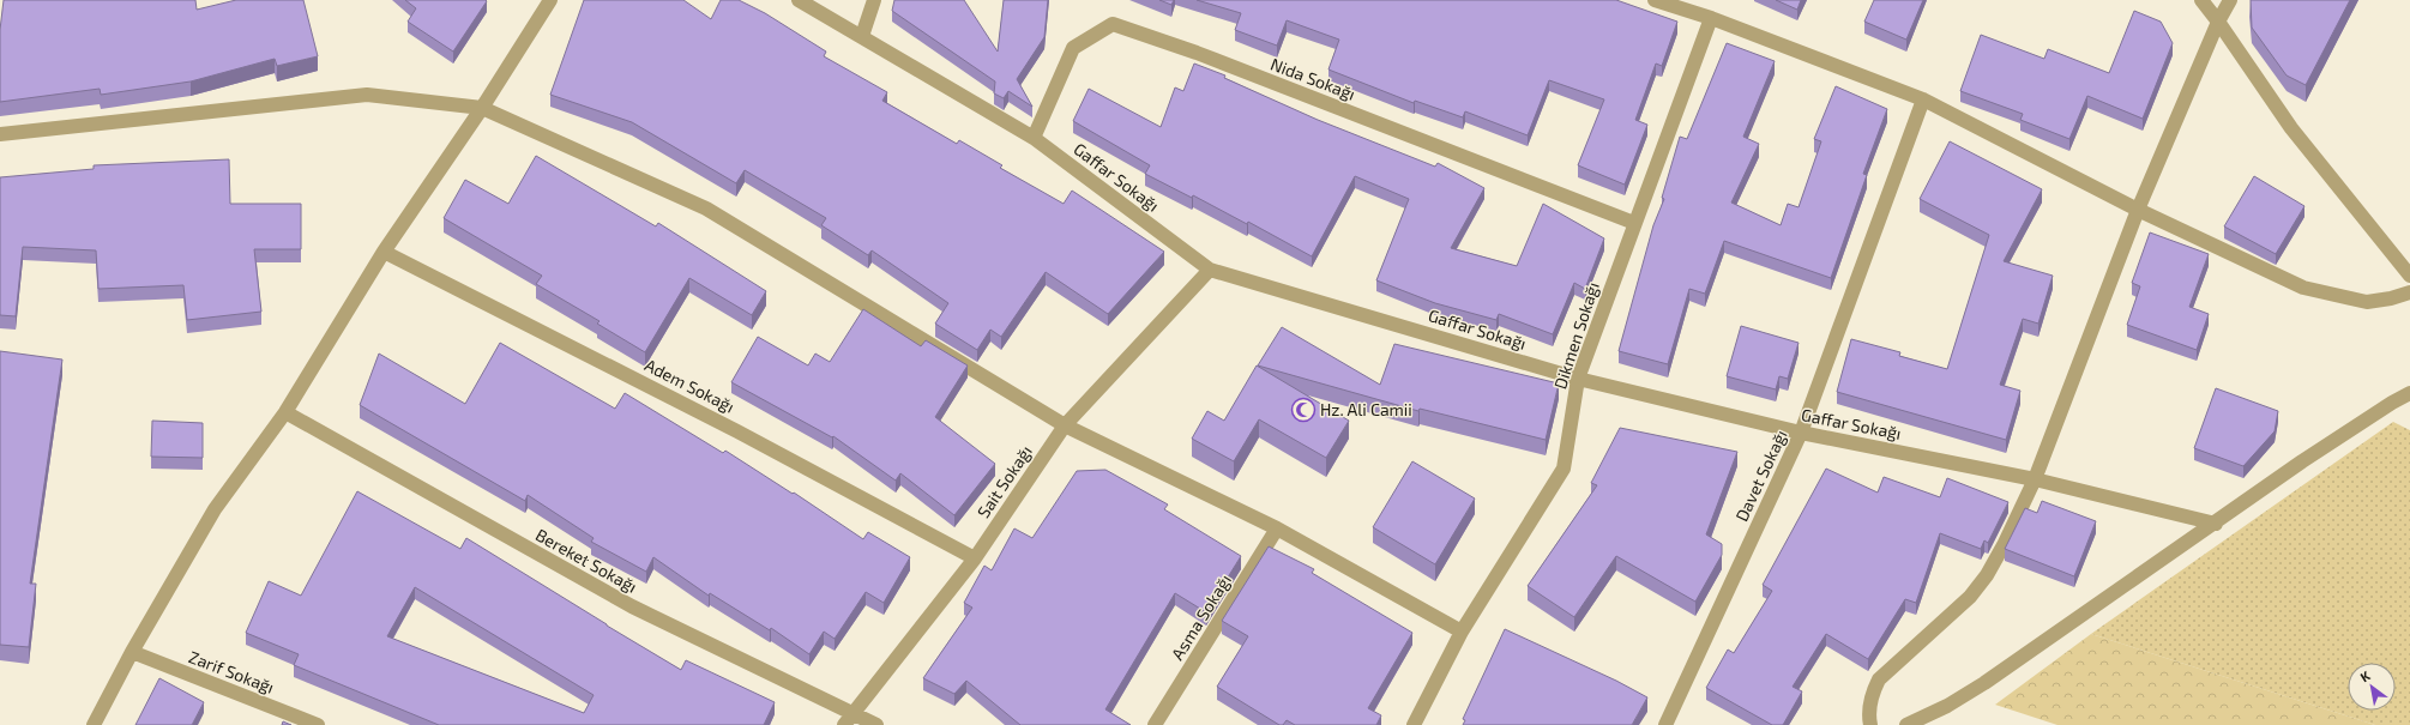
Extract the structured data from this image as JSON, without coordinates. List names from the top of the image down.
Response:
{
  "streets": {
    "street": [
      "Nida Sokağı",
      "Gaffar Sokağı",
      "Dikmen Sokağı",
      "Adem Sokağı",
      "Davet Sokağı",
      "Sait Sokağı",
      "Bereket Sokağı",
      "Asma Sokağı",
      "Zarif Sokağı"
    ]
  },
  "crossings": [
    ["Nida Sokağı", "Gaffar Sokağı"],
    ["Nida Sokağı", "Dikmen Sokağı"],
    ["Gaffar Sokağı", "Dikmen Sokağı"],
    ["Gaffar Sokağı", "Davet Sokağı"],
    ["Gaffar Sokağı", "Sait Sokağı"],
    ["Adem Sokağı", "Sait Sokağı"],
    ["Sait Sokağı", "Bereket Sokağı"]
  ],
  "places": {
    "mosque": ["Hz. Ali Camii"]
  },
  "north": "top left"
}
